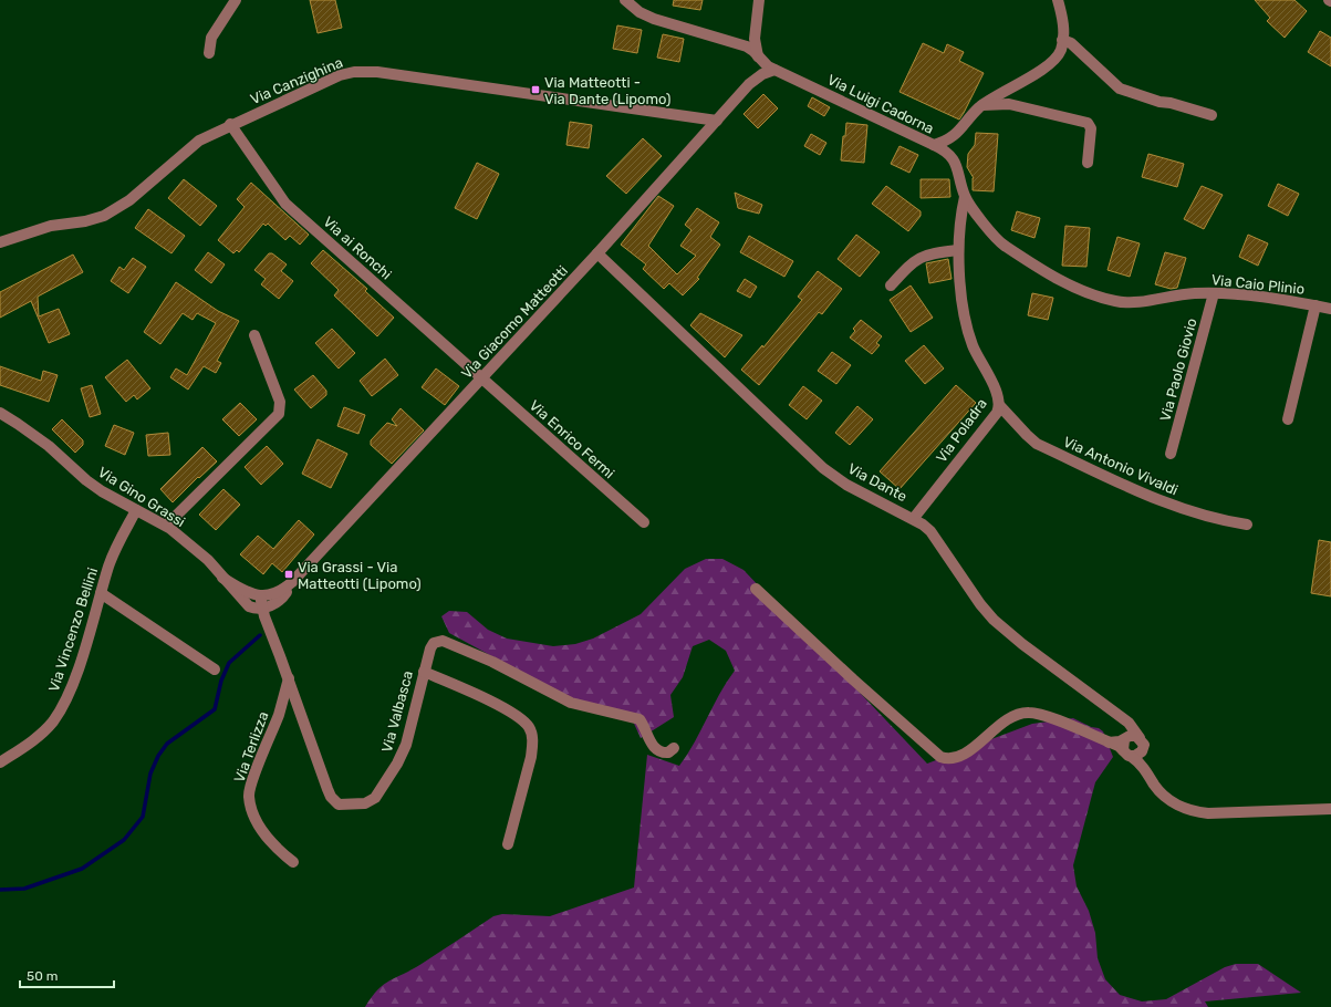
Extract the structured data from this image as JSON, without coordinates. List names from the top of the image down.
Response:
{
  "streets": {
    "street": [
      "Via Canzighina",
      "Via Luigi Cadorna",
      "Via ai Ronchi",
      "Via Caio Plinio",
      "Via Giacomo Matteotti",
      "Via Paolo Giovio",
      "Via Poladra",
      "Via Enrico Fermi",
      "Via Antonio Vivaldi",
      "Via Dante",
      "Via Gino Grassi",
      "Via Vincenzo Bellini",
      "Via Valbasca",
      "Via Terlizza"
    ]
  },
  "crossings": [
    ["Via Canzighina", "Via ai Ronchi"],
    ["Via Canzighina", "Via Giacomo Matteotti"],
    ["Via Luigi Cadorna", "Via Caio Plinio"],
    ["Via Luigi Cadorna", "Via Giacomo Matteotti"],
    ["Via ai Ronchi", "Via Giacomo Matteotti"],
    ["Via ai Ronchi", "Via Enrico Fermi"],
    ["Via Caio Plinio", "Via Paolo Giovio"],
    ["Via Caio Plinio", "Via Poladra"],
    ["Via Giacomo Matteotti", "Via Enrico Fermi"],
    ["Via Giacomo Matteotti", "Via Dante"],
    ["Via Giacomo Matteotti", "Via Gino Grassi"],
    ["Via Giacomo Matteotti", "Via Valbasca"],
    ["Via Poladra", "Via Antonio Vivaldi"],
    ["Via Poladra", "Via Dante"],
    ["Via Gino Grassi", "Via Vincenzo Bellini"],
    ["Via Gino Grassi", "Via Valbasca"],
    ["Via Valbasca", "Via Terlizza"]
  ],
  "places": {
    "transit": ["Via Matteotti - Via Dante (Lipomo)", "Via Grassi - Via Matteotti (Lipomo)"]
  },
  "scale_bar": "50 m"
}
